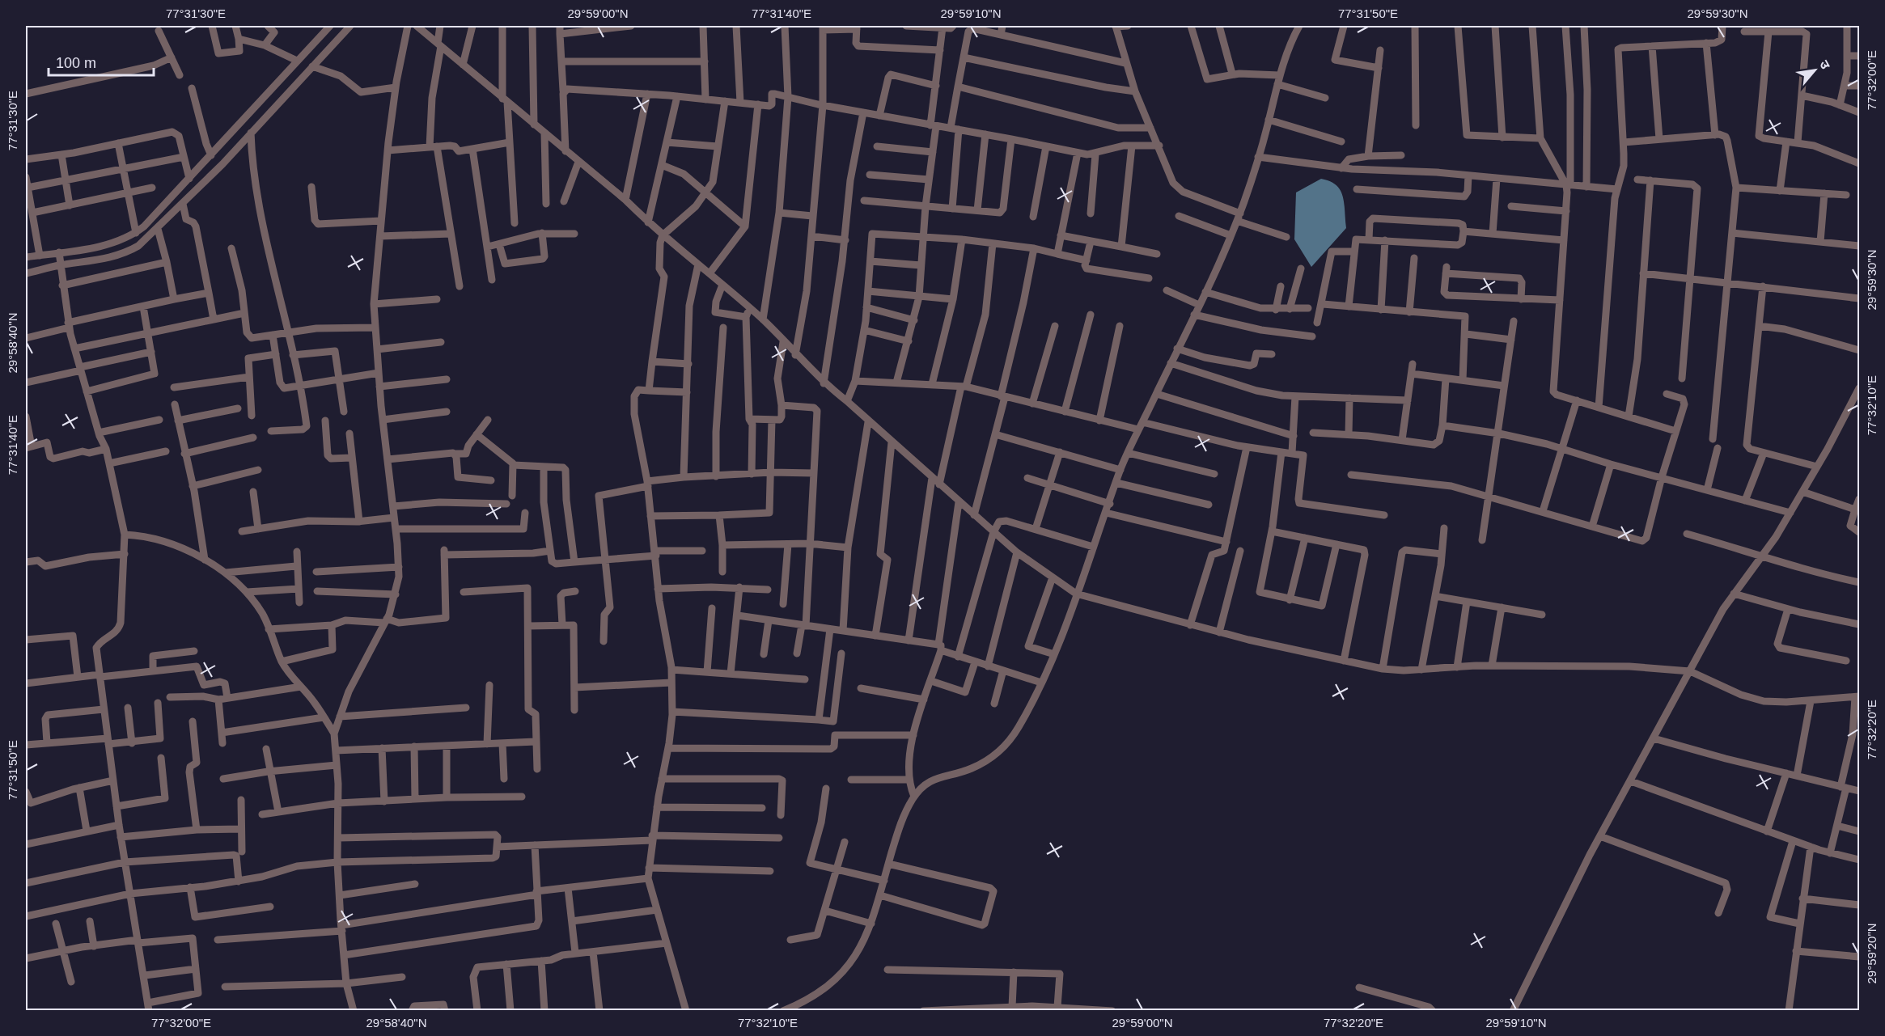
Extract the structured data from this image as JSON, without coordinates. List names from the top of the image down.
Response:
{
  "scale_bar": "100 m",
  "north": "top right",
  "coordinates": [
    "77°31'30\"E",
    "29°59'00\"N",
    "77°31'40\"E",
    "29°59'10\"N",
    "77°31'50\"E",
    "29°59'30\"N",
    "77°32'00\"E",
    "29°58'40\"N",
    "77°32'10\"E",
    "77°32'20\"E",
    "29°59'20\"N"
  ]
}
